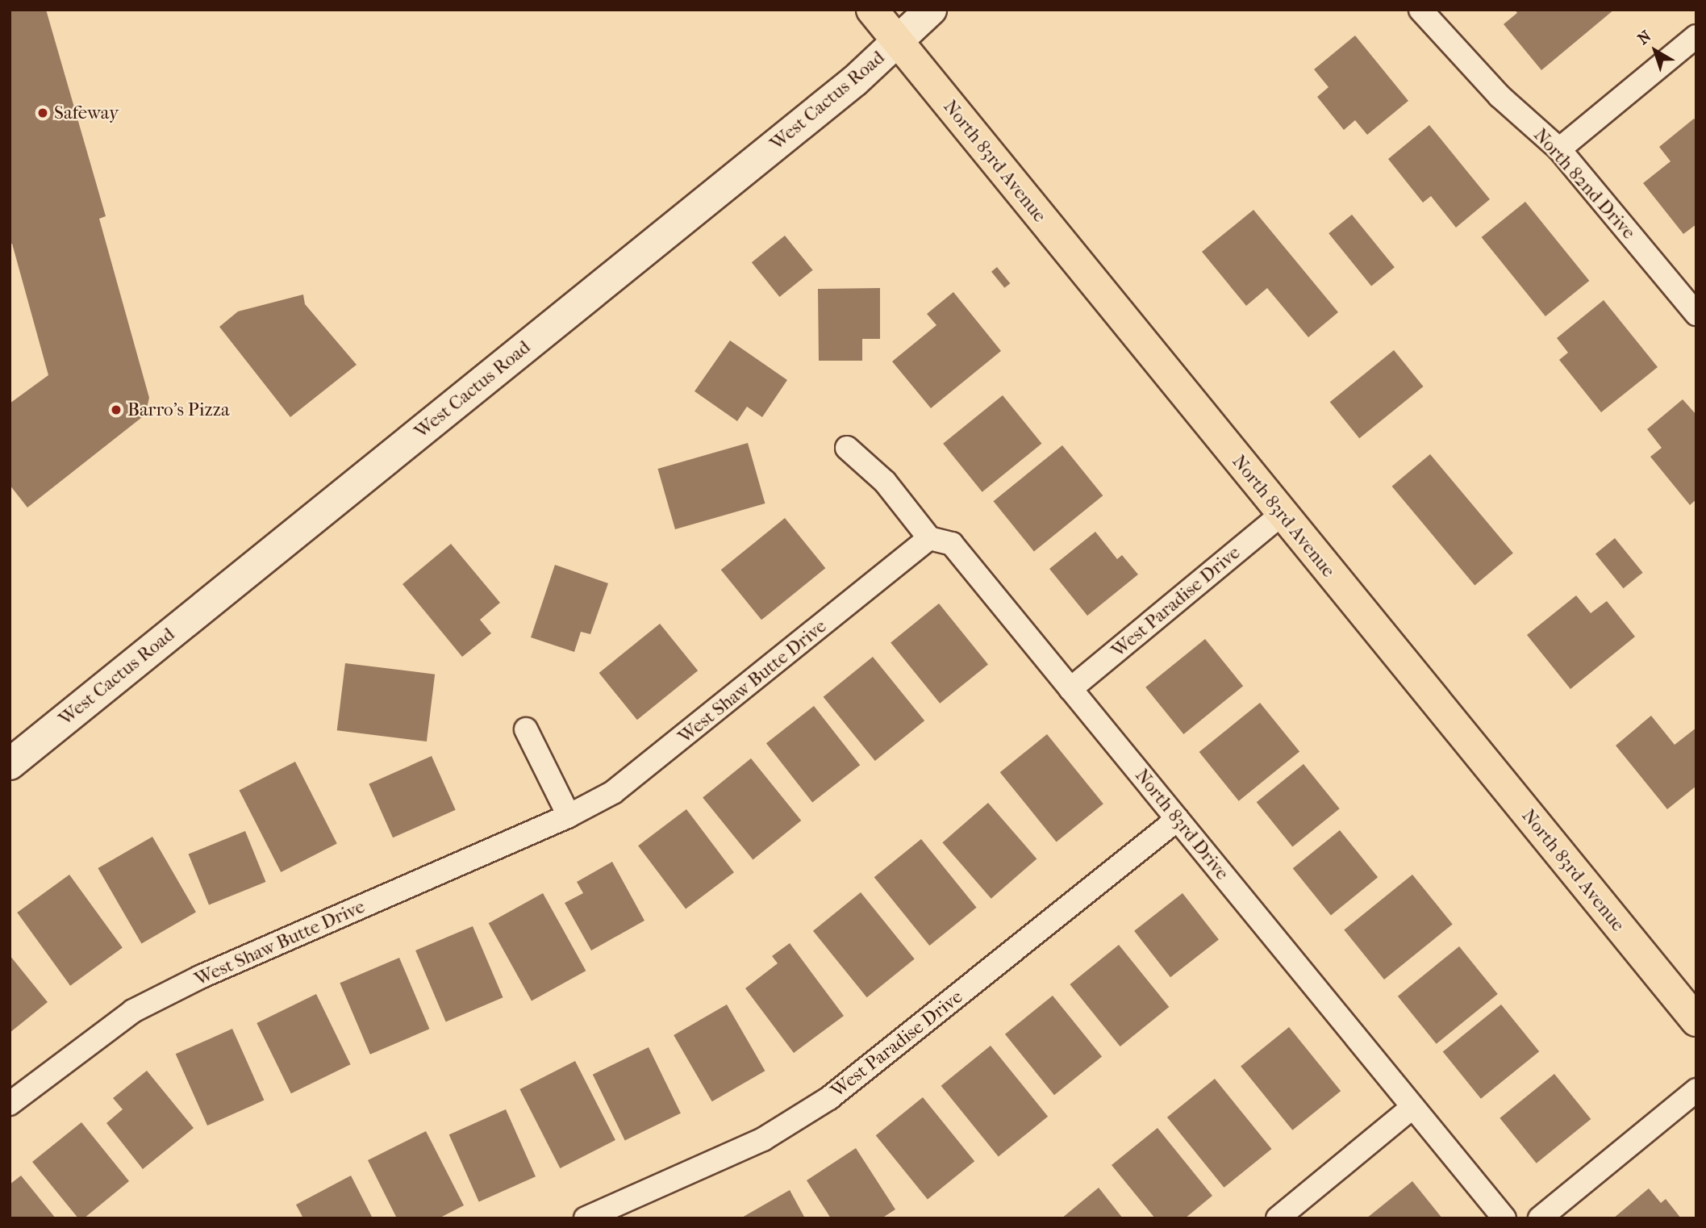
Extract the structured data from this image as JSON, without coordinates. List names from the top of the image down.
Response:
{
  "streets": {
    "main road": ["West Cactus Road", "North 83rd Avenue"],
    "street": [
      "North 82nd Drive",
      "West Paradise Drive",
      "West Shaw Butte Drive",
      "North 83rd Drive"
    ]
  },
  "crossings": [
    ["West Cactus Road", "North 83rd Avenue"],
    ["North 83rd Avenue", "West Paradise Drive"],
    ["West Paradise Drive", "North 83rd Drive"],
    ["West Shaw Butte Drive", "North 83rd Drive"]
  ],
  "places": ["Safeway", "Barro's Pizza"],
  "north": "top left"
}
